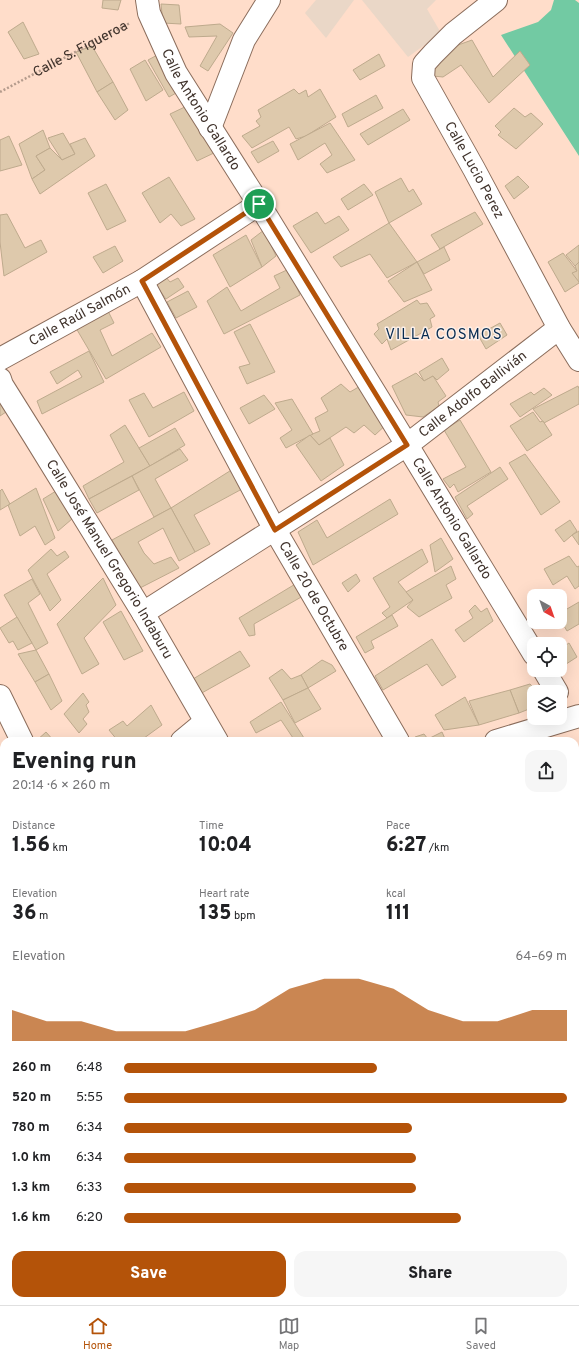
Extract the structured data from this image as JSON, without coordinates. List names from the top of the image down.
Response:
{
  "streets": {
    "street": [
      "Calle Antonio Gallardo",
      "Calle Lucio Perez",
      "Calle Raúl Salmón",
      "Calle Adolfo Ballivián",
      "Calle José Manuel Gregorio Indaburu",
      "Calle 20 de Octubre"
    ],
    "path": ["Calle S. Figueroa"]
  },
  "crossings": [
    ["Calle S. Figueroa", "Calle Antonio Gallardo"],
    ["Calle Antonio Gallardo", "Calle Raúl Salmón"],
    ["Calle Antonio Gallardo", "Calle Adolfo Ballivián"],
    ["Calle Lucio Perez", "Calle Adolfo Ballivián"],
    ["Calle Raúl Salmón", "Calle 20 de Octubre"],
    ["Calle Adolfo Ballivián", "Calle José Manuel Gregorio Indaburu"],
    ["Calle Adolfo Ballivián", "Calle 20 de Octubre"]
  ],
  "districts": ["VILLA COSMOS"],
  "north": "bottom right",
  "page": {
    "heading": ["Evening run", "20:14 · 6 × 260 m"],
    "stats": [
      ["Distance", "1.56 km"],
      ["Time", "10:04"],
      ["Pace", "6:27 /km"],
      ["Elevation", "36 m"],
      ["Heart rate", "135 bpm"],
      ["kcal", "111"]
    ],
    "chart": ["Elevation", "64–69 m"],
    "list": [
      {
        "name": "260 m",
        "note": "6:48"
      },
      {
        "name": "520 m",
        "note": "5:55"
      },
      {
        "name": "780 m",
        "note": "6:34"
      },
      {
        "name": "1.0 km",
        "note": "6:34"
      },
      {
        "name": "1.3 km",
        "note": "6:33"
      },
      {
        "name": "1.6 km",
        "note": "6:20"
      }
    ],
    "buttons": ["Save", "Share"],
    "tabs": ["Home", "Map", "Saved"]
  }
}
